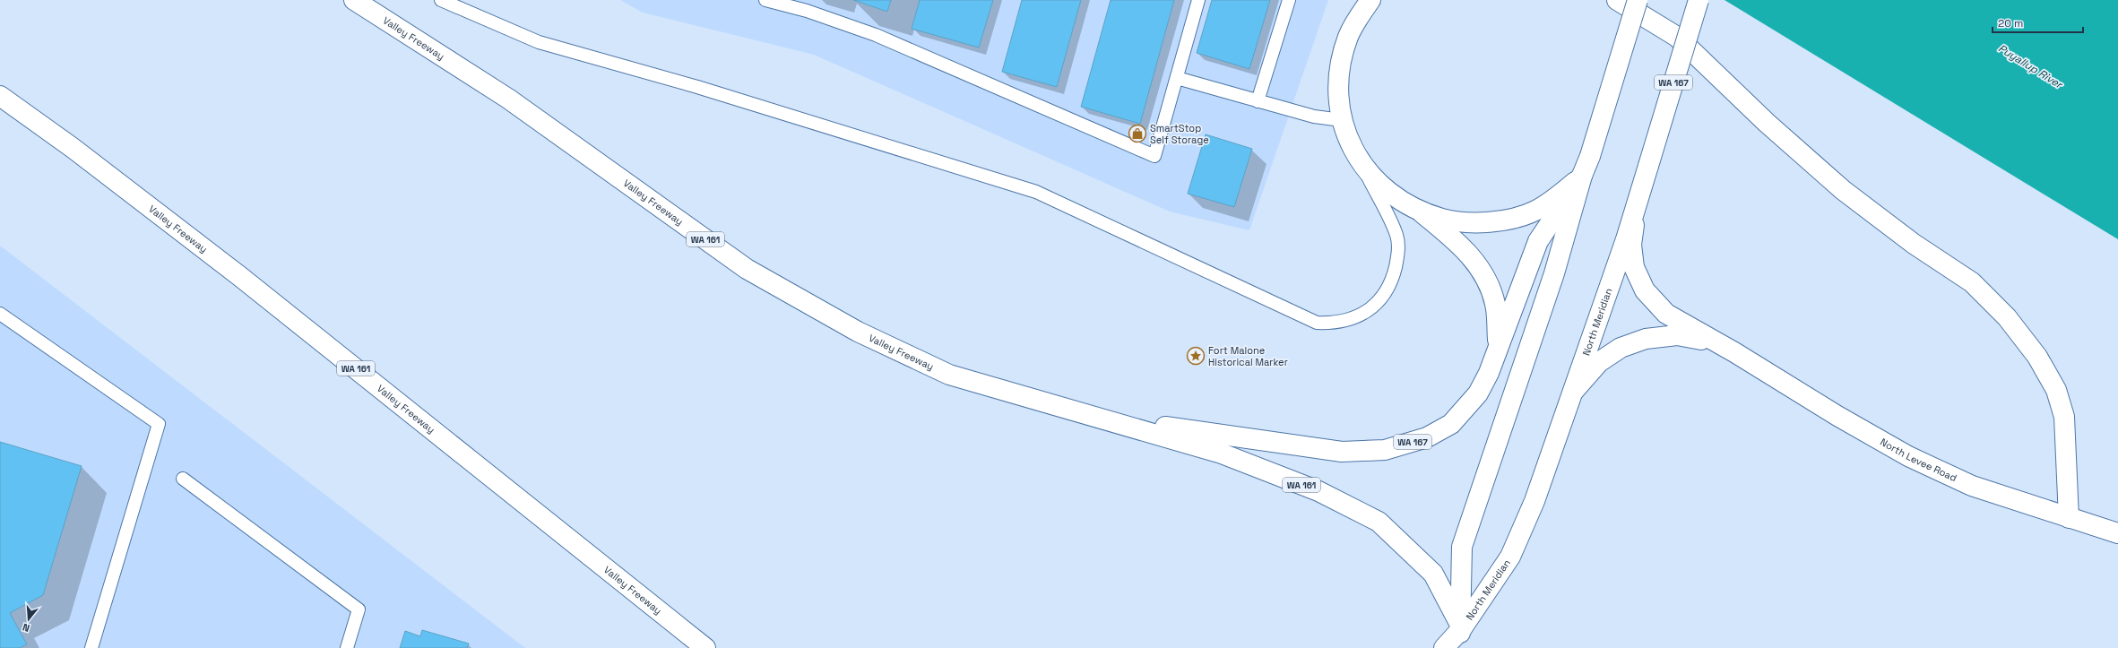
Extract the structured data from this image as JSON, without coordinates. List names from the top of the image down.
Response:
{
  "streets": {
    "main road": [
      "Valley Freeway",
      "WA 167",
      "WA 161",
      "North Meridian",
      "North Levee Road"
    ]
  },
  "crossings": [
    ["Valley Freeway", "WA 167"],
    ["Valley Freeway", "WA 161"],
    ["WA 167", "WA 161"],
    ["WA 167", "North Meridian"],
    ["WA 161", "North Meridian"]
  ],
  "water": ["Puyallup River"],
  "places": {
    "shop": ["SmartStop Self Storage"],
    "place": ["Fort Malone Historical Marker"]
  },
  "scale_bar": "20 m",
  "north": "bottom"
}
